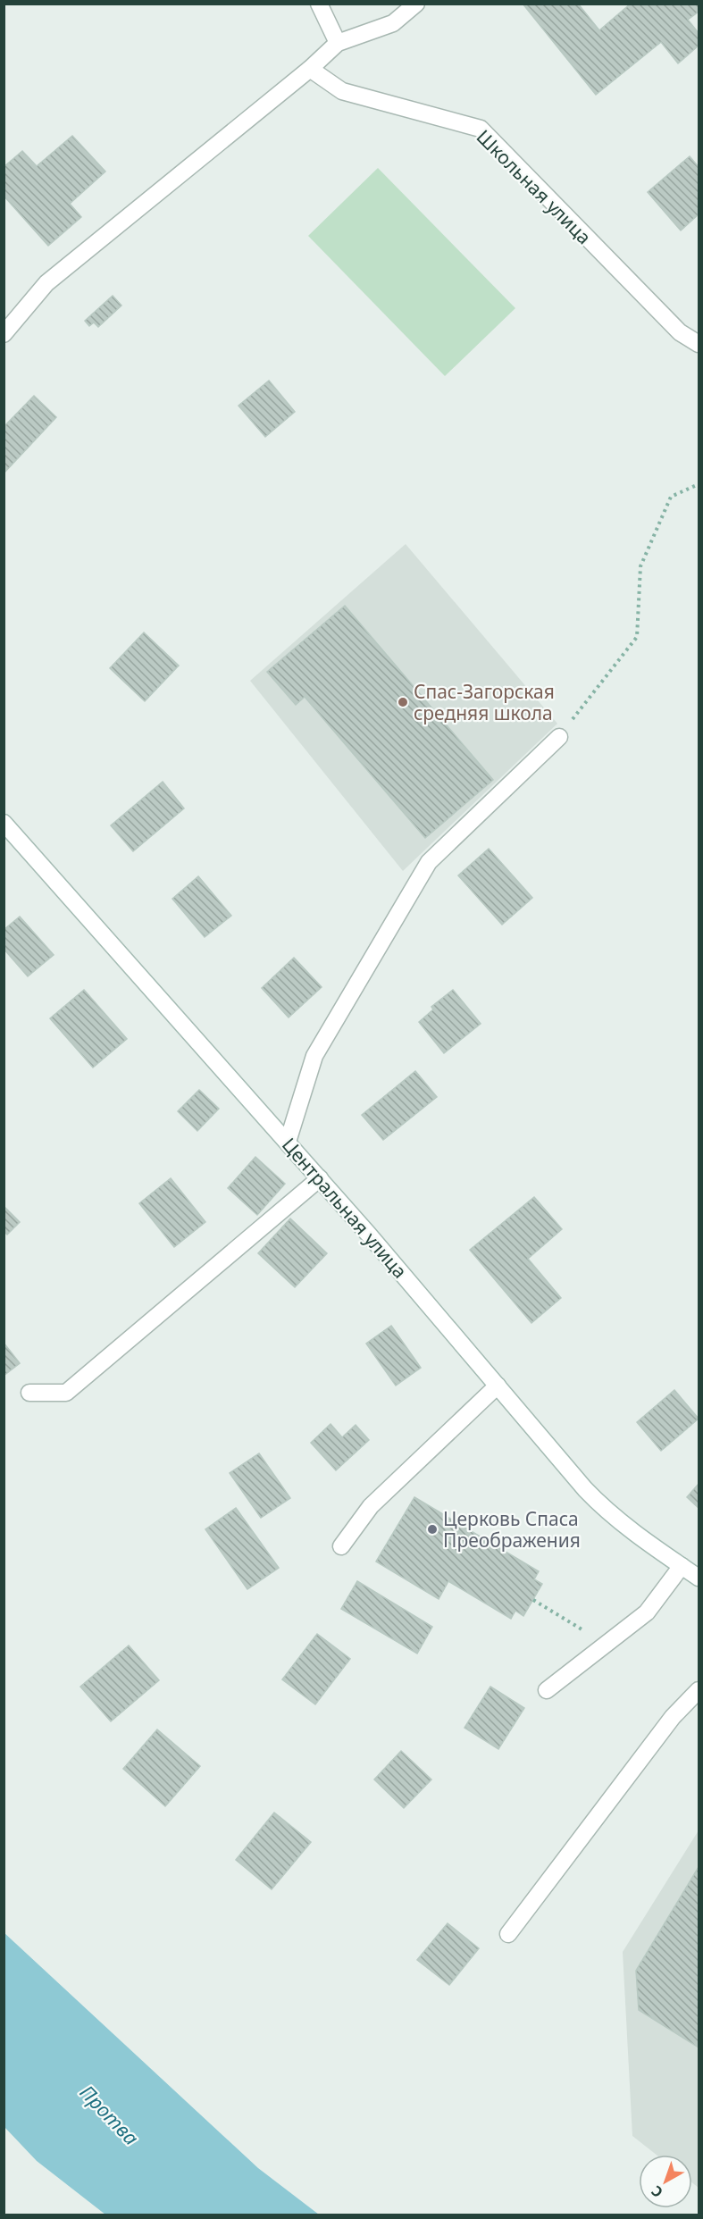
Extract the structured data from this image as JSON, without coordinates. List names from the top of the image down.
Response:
{
  "streets": {
    "street": ["Школьная улица", "Центральная улица"]
  },
  "water": ["Протва"],
  "places": ["Спас-Загорская средняя школа", "Церковь Спаса Преображения"],
  "north": "bottom left"
}
